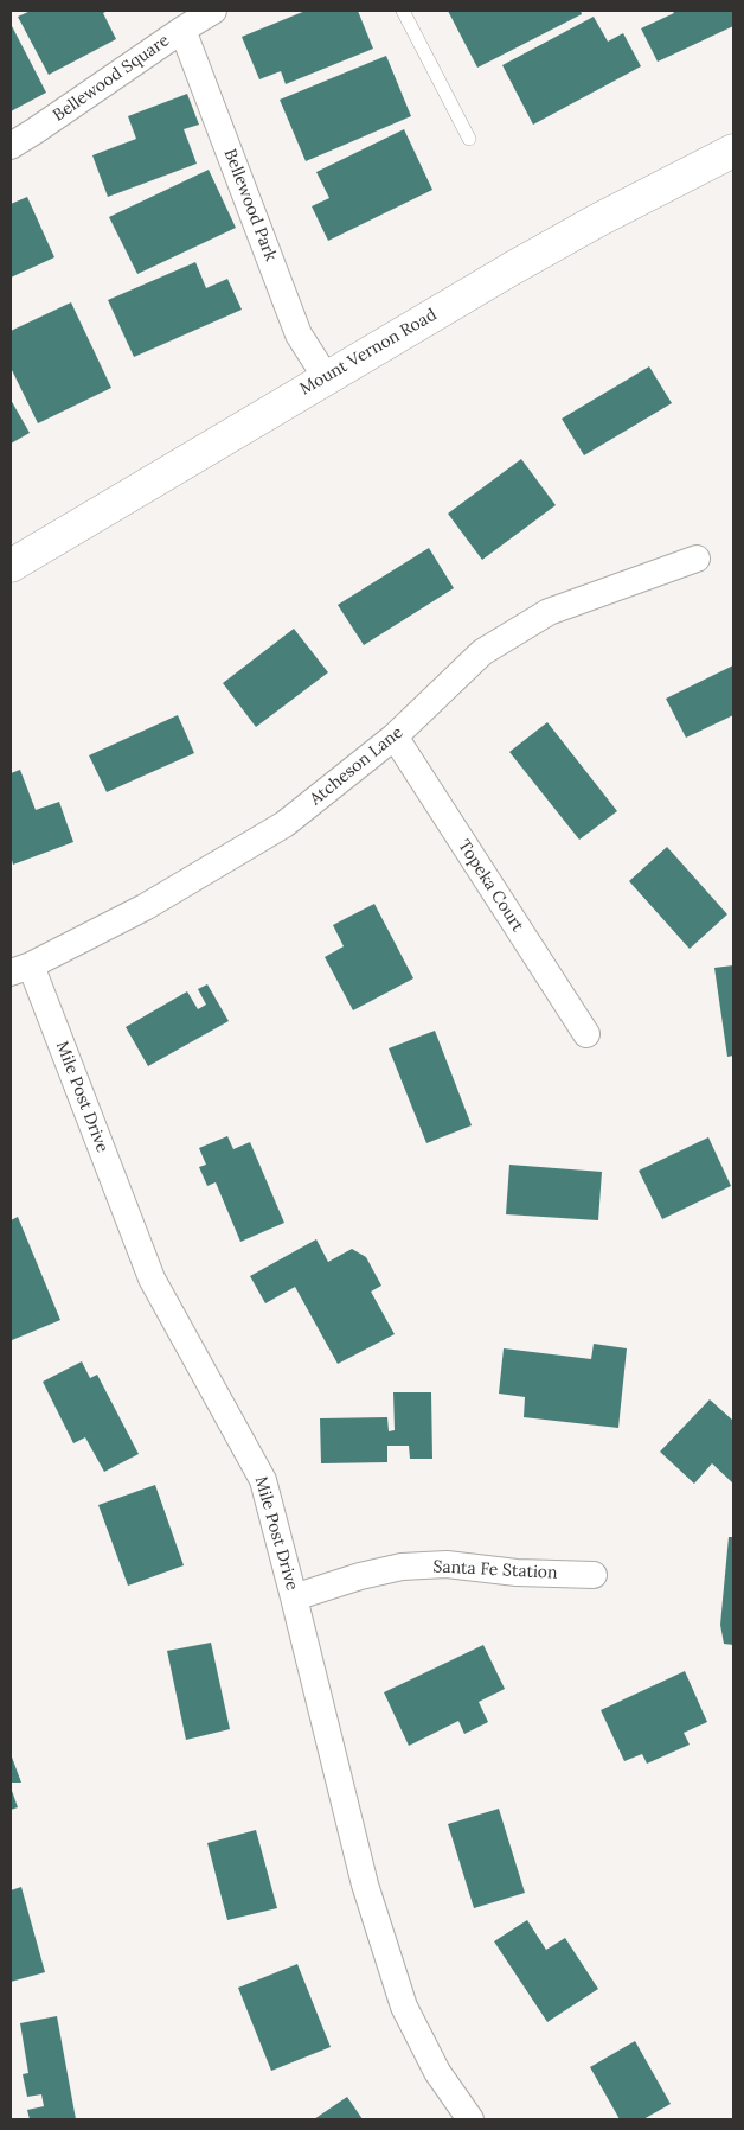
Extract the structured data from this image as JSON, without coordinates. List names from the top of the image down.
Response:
{
  "streets": {
    "street": [
      "Bellewood Square",
      "Bellewood Park",
      "Mount Vernon Road",
      "Atcheson Lane",
      "Topeka Court",
      "Mile Post Drive",
      "Santa Fe Station"
    ]
  },
  "crossings": [
    ["Bellewood Square", "Bellewood Park"],
    ["Bellewood Park", "Mount Vernon Road"],
    ["Atcheson Lane", "Topeka Court"],
    ["Atcheson Lane", "Mile Post Drive"],
    ["Mile Post Drive", "Santa Fe Station"]
  ]
}
